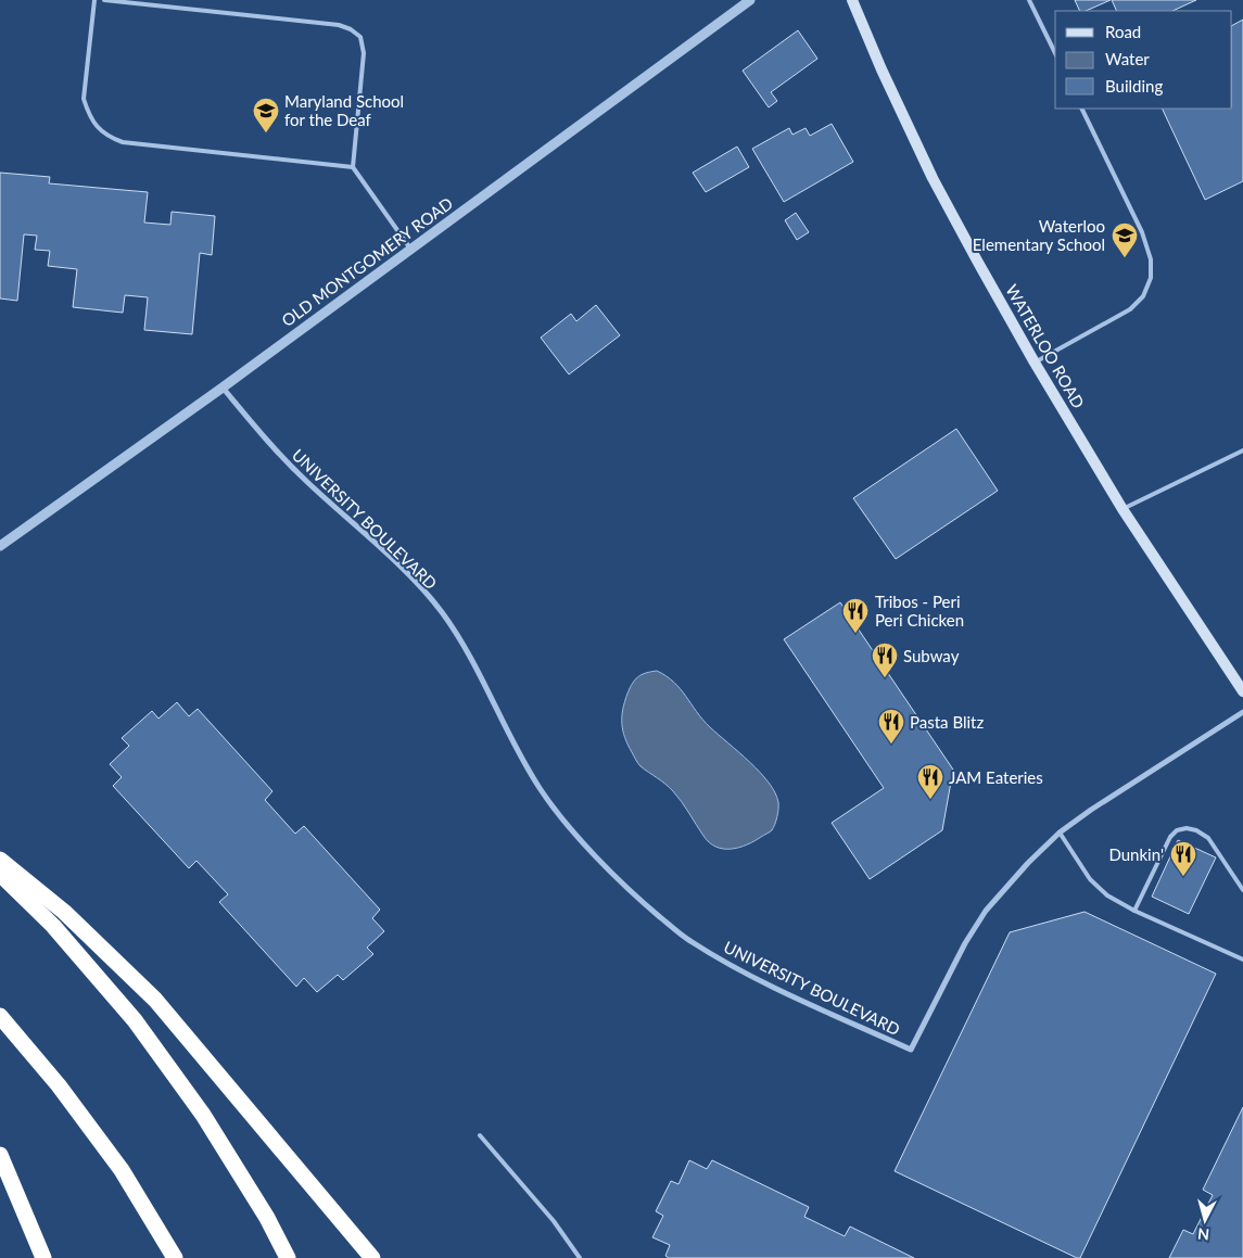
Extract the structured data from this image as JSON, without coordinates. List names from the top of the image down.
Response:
{
  "streets": {
    "main road": ["WATERLOO ROAD"],
    "street": ["OLD MONTGOMERY ROAD", "UNIVERSITY BOULEVARD"]
  },
  "crossings": [
    ["OLD MONTGOMERY ROAD", "UNIVERSITY BOULEVARD"]
  ],
  "places": {
    "school or university": ["Maryland School for the Deaf", "Waterloo Elementary School"],
    "restaurant": [
      "Tribos - Peri Peri Chicken",
      "Subway",
      "Pasta Blitz",
      "JAM Eateries",
      "Dunkin'"
    ]
  },
  "legend": ["Road", "Water", "Building"],
  "north": "bottom"
}
